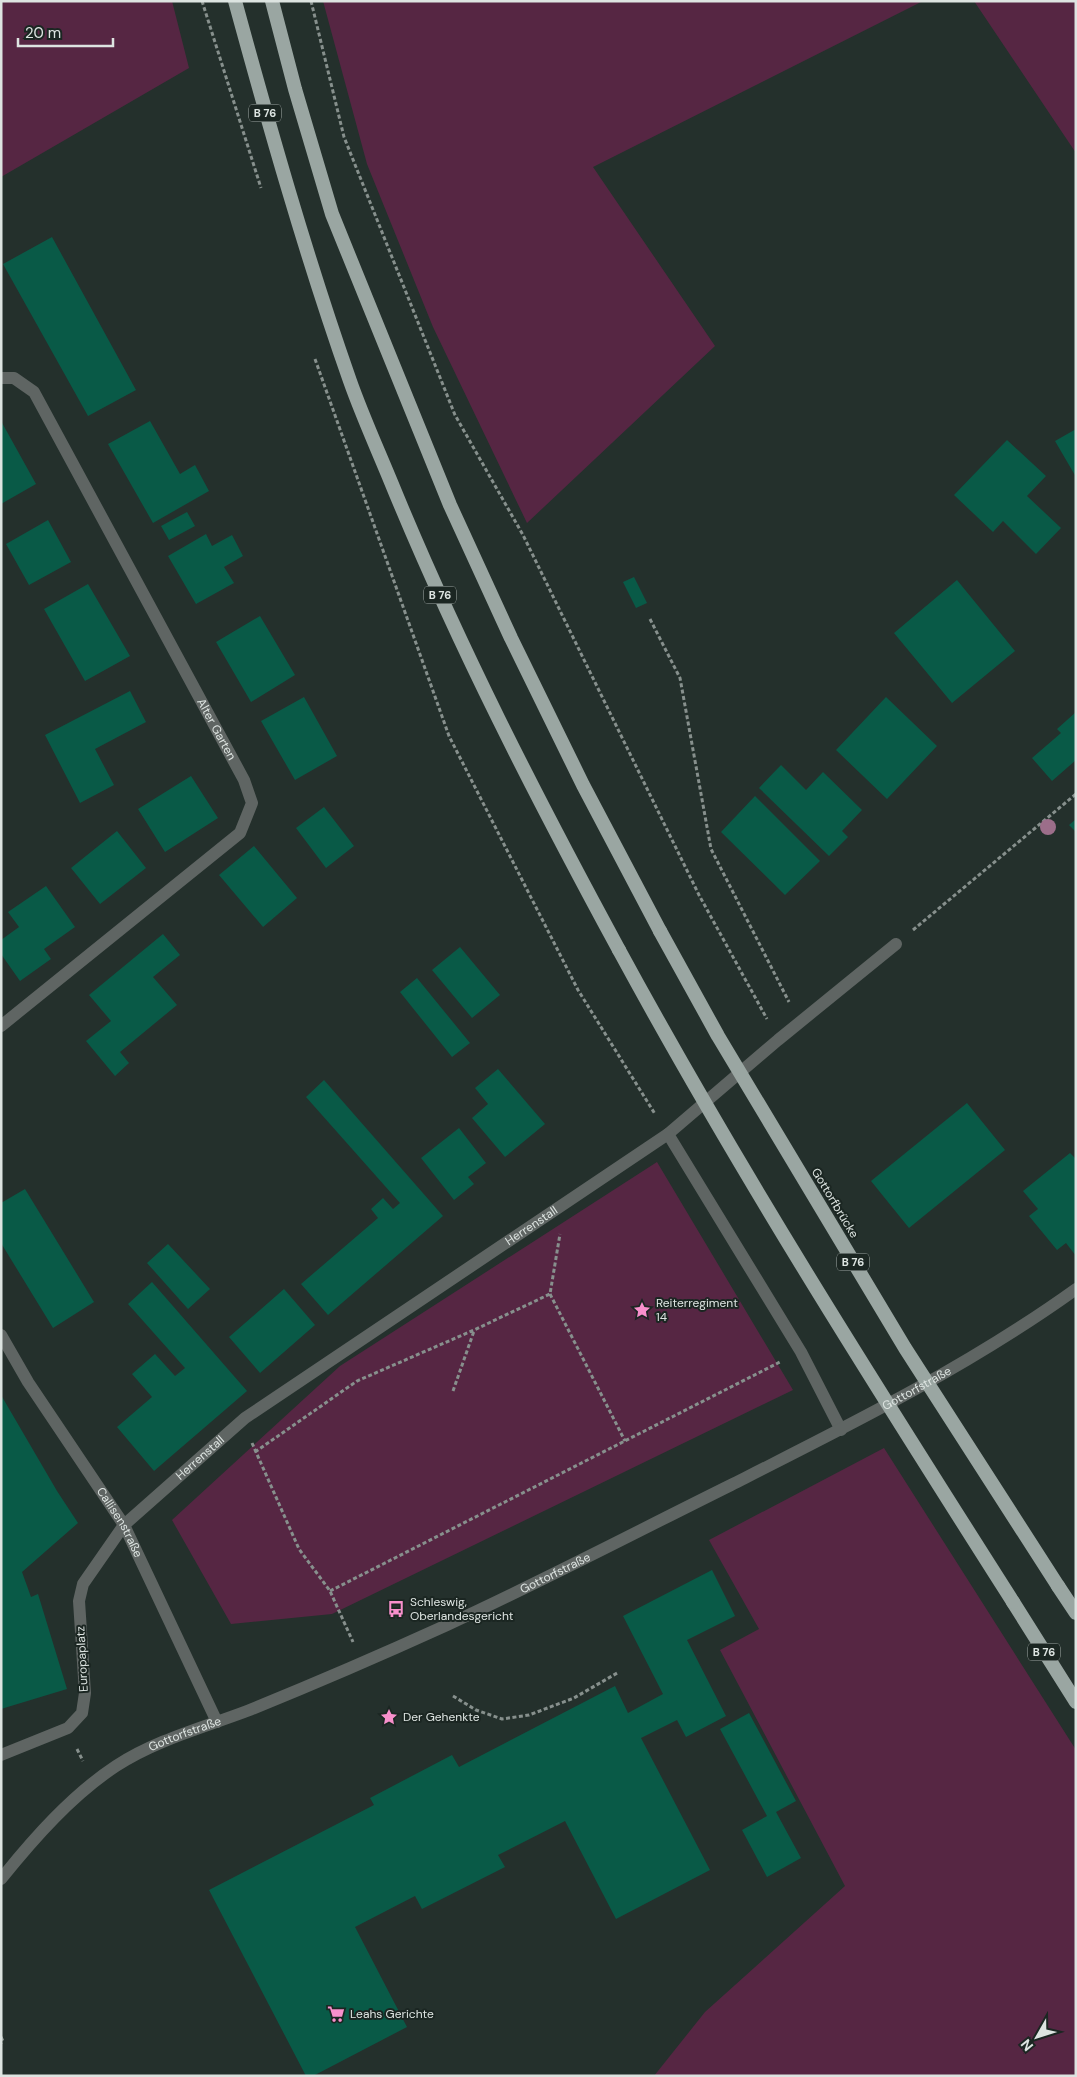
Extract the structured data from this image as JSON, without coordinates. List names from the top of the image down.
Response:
{
  "streets": {
    "highway": ["B 76", "Gottorfbrücke"],
    "street": [
      "Alter Garten",
      "Herrenstall",
      "Gottorfstraße",
      "Callisenstraße",
      "Europaplatz"
    ]
  },
  "crossings": [
    ["Herrenstall", "Callisenstraße"],
    ["Herrenstall", "Europaplatz"],
    ["Gottorfstraße", "Callisenstraße"],
    ["Callisenstraße", "Europaplatz"]
  ],
  "places": {
    "place": ["Reiterregiment 14", "Der Gehenkte"],
    "bus stop": ["Schleswig, Oberlandesgericht"],
    "supermarket": ["Leahs Gerichte"]
  },
  "scale_bar": "20 m",
  "north": "bottom left"
}
